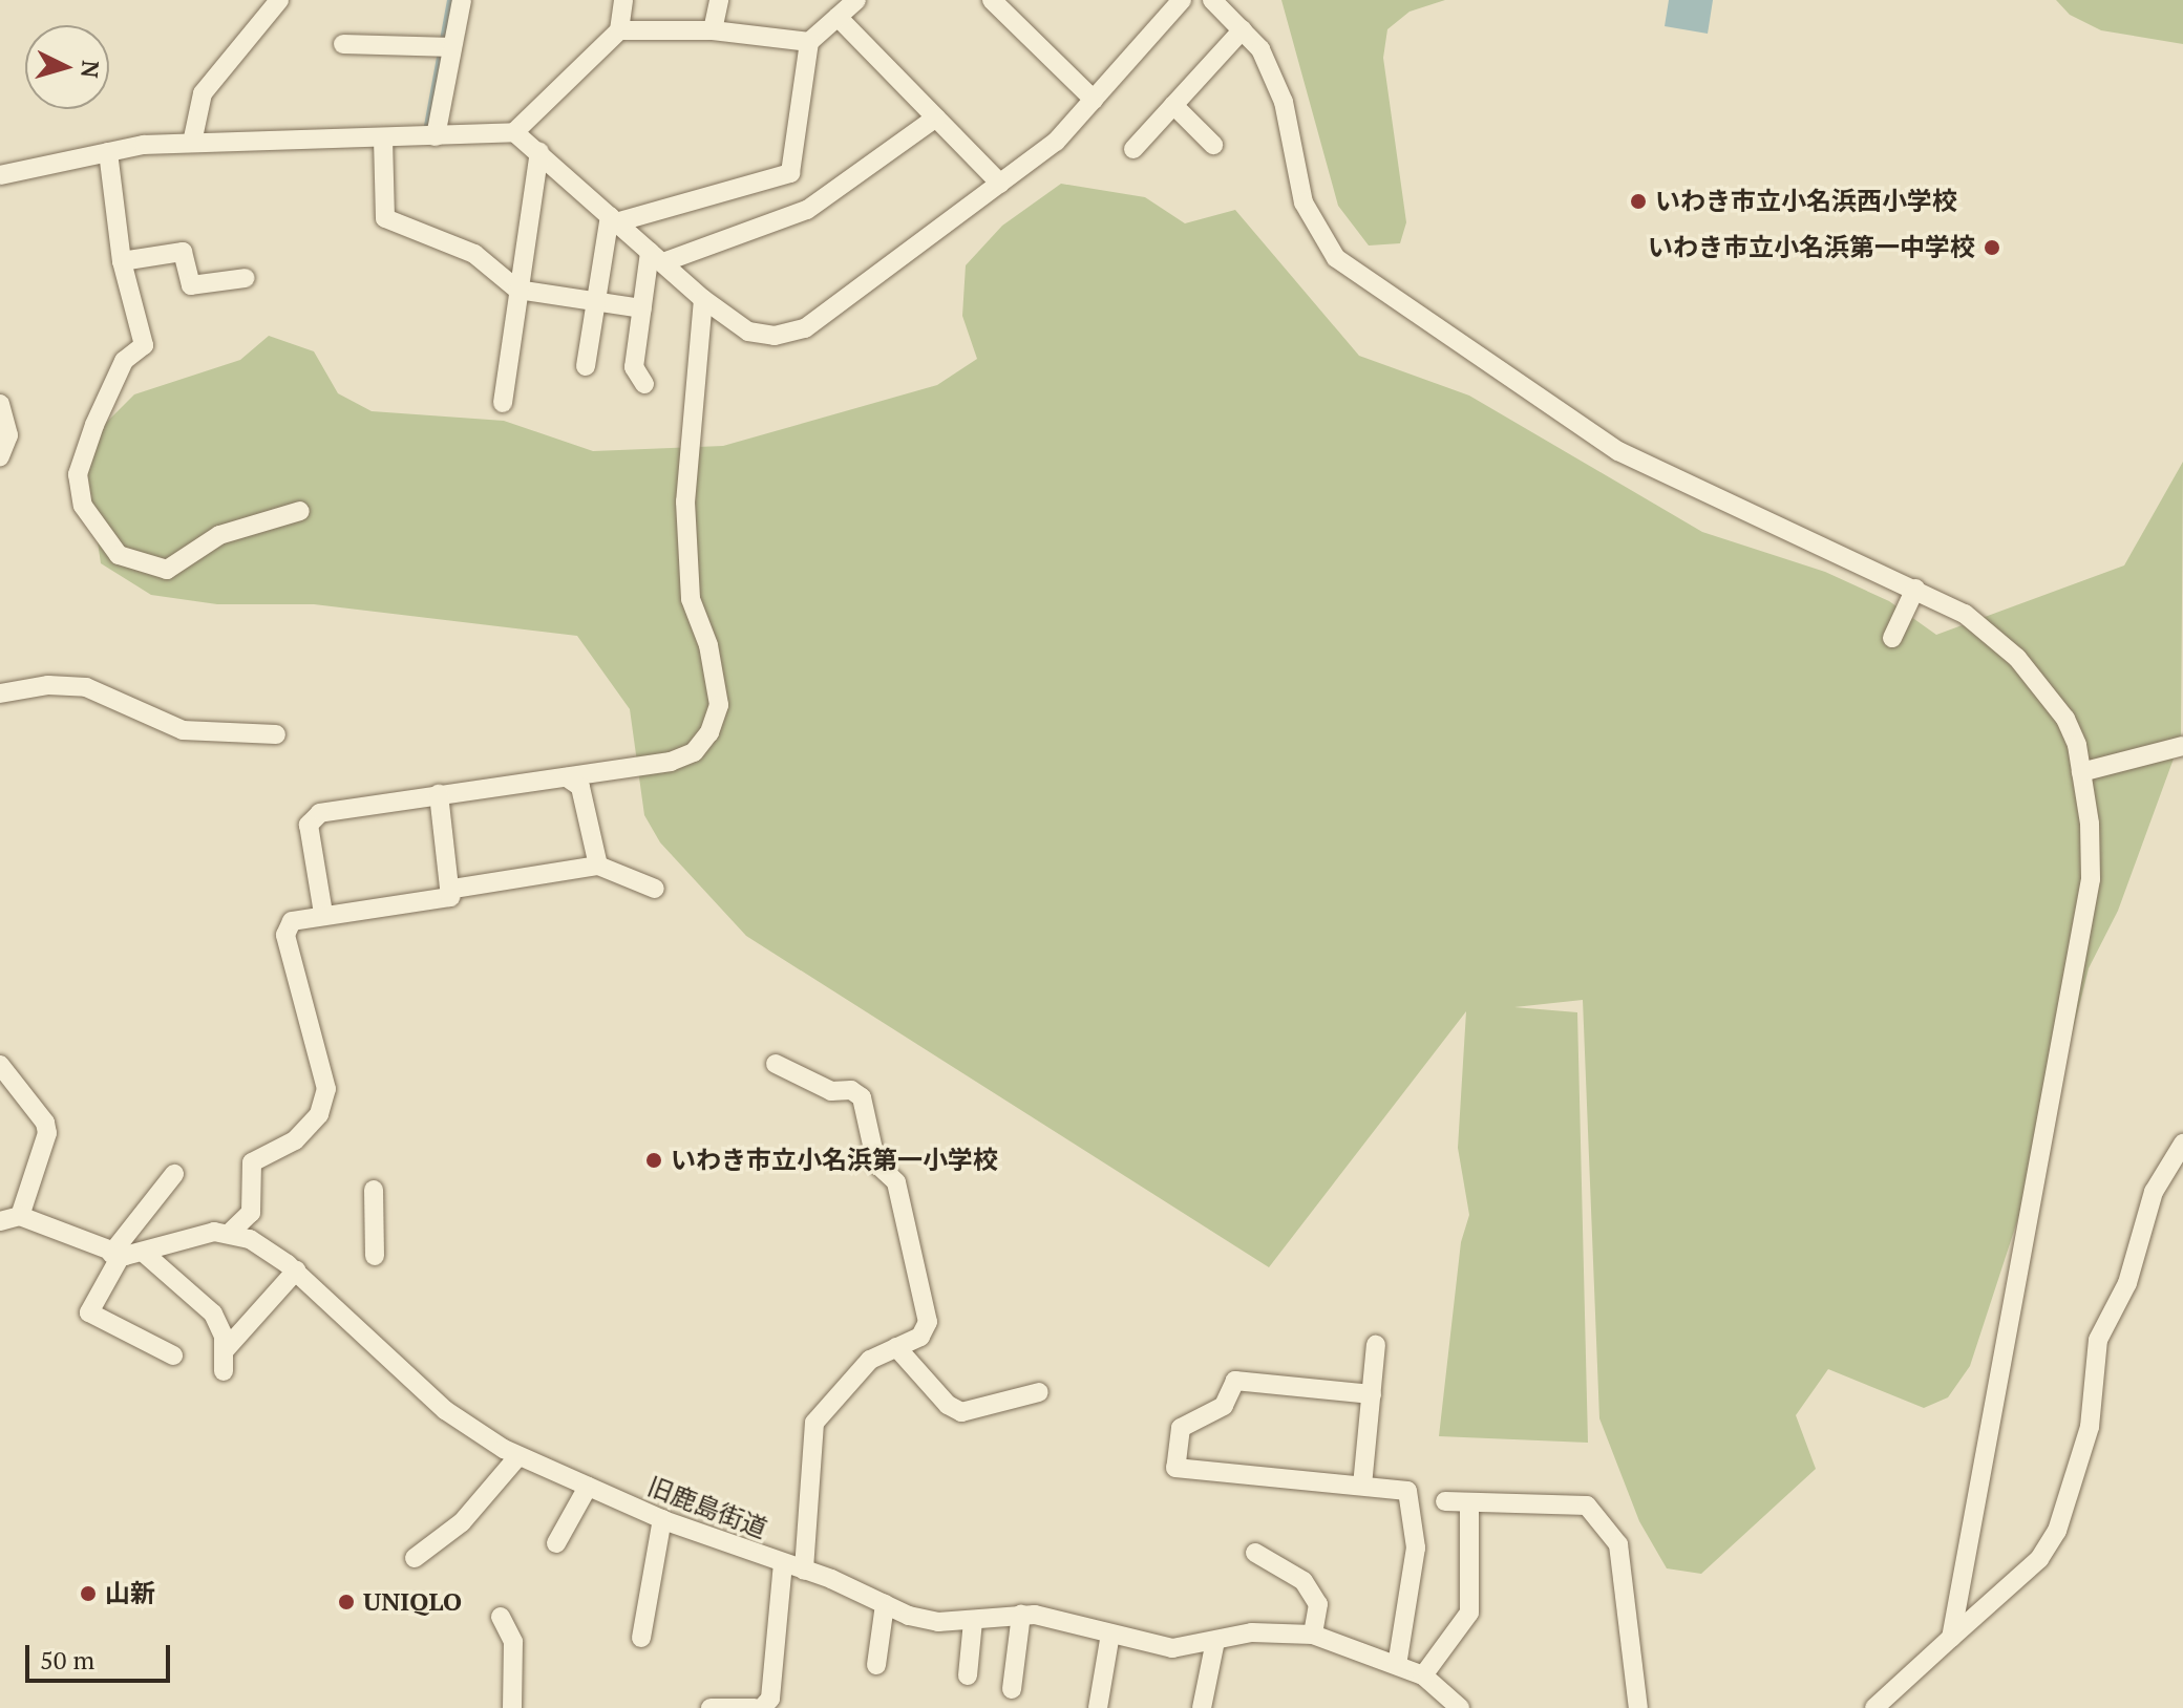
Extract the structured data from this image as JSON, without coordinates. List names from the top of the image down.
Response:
{
  "streets": {
    "street": ["旧鹿島街道"]
  },
  "places": [
    "いわき市立小名浜西小学校",
    "いわき市立小名浜第一中学校",
    "いわき市立小名浜第一小学校",
    "山新",
    "UNIQLO"
  ],
  "scale_bar": "50 m",
  "north": "right"
}
